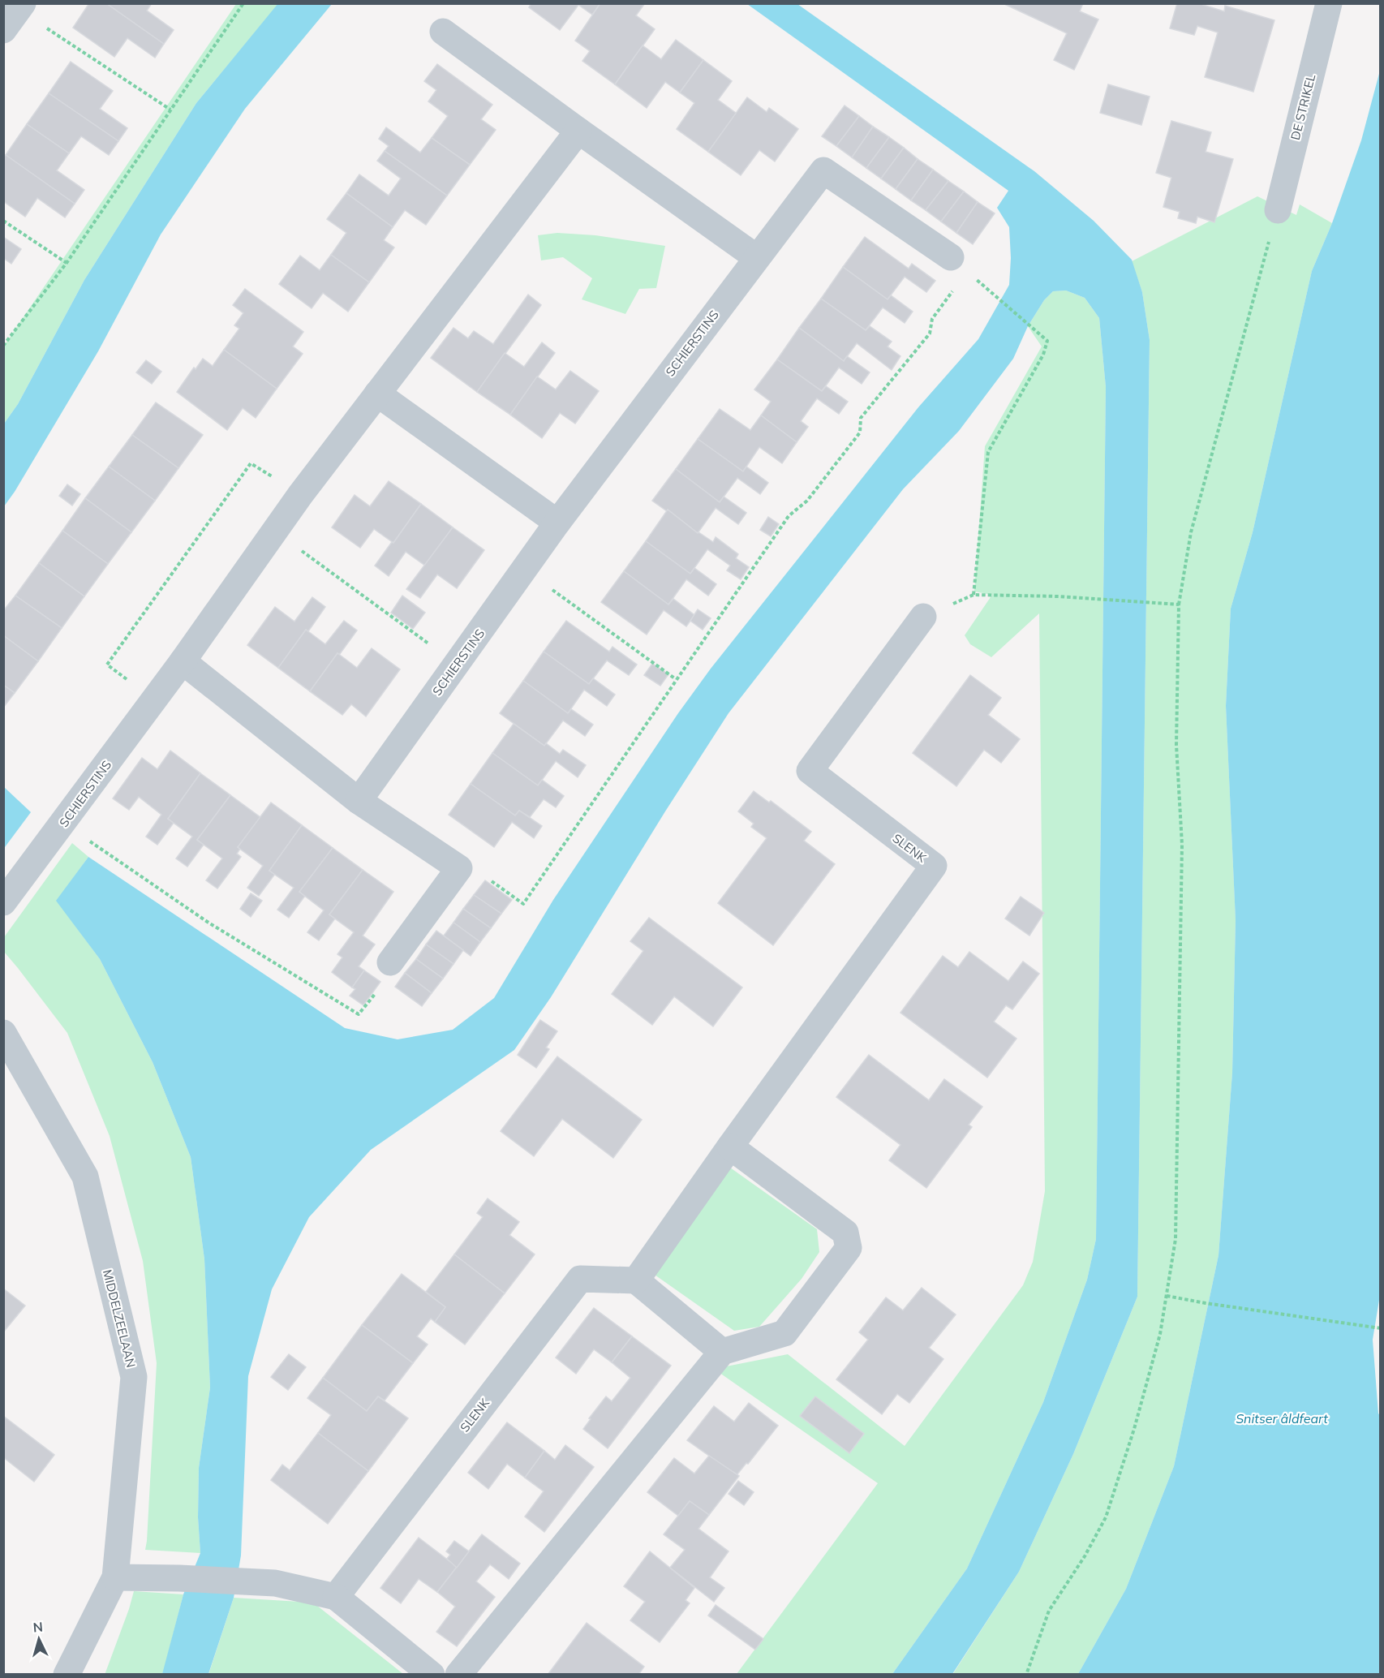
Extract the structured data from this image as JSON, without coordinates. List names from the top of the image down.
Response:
{
  "streets": {
    "street": [
      "DE STRIKEL",
      "SCHIERSTINS",
      "SLENK",
      "MIDDELZEELAAN"
    ]
  },
  "water": ["Snitser âldfeart"],
  "north": "top"
}
